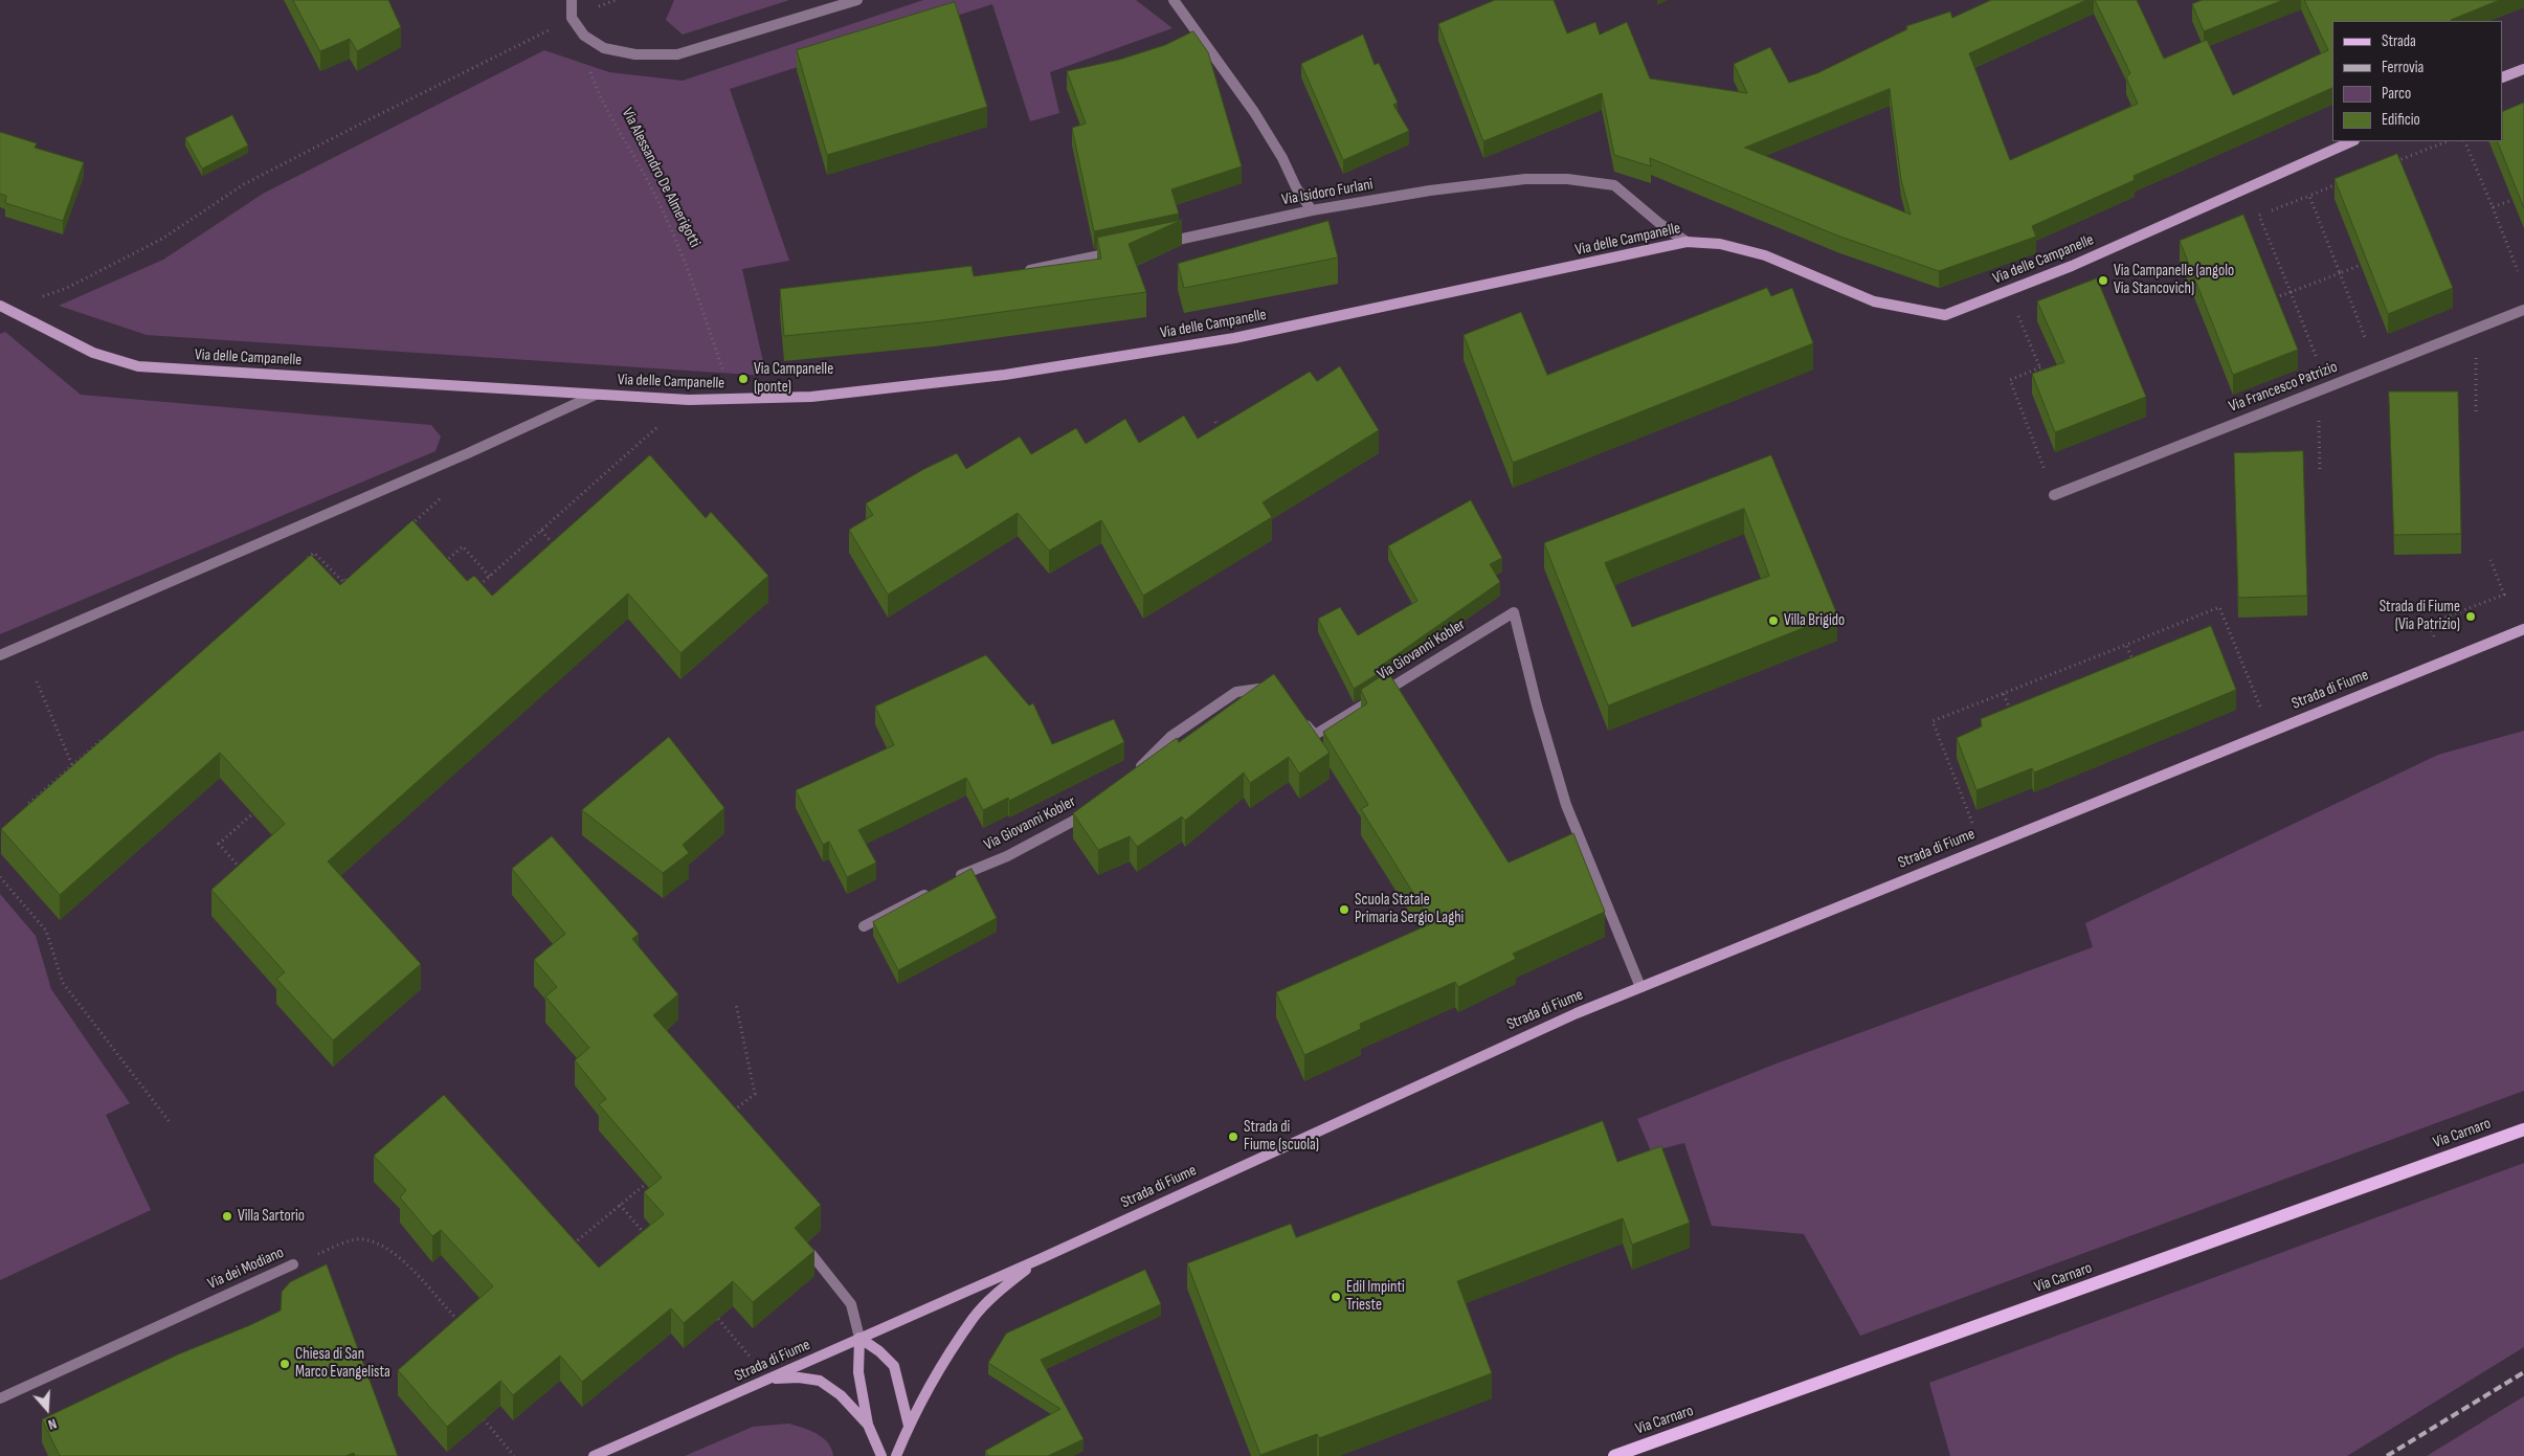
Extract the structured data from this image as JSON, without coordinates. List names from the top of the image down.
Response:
{
  "streets": {
    "main road": ["Via Carnaro"],
    "street": [
      "Via Isidoro Furlani",
      "Via delle Campanelle",
      "Via Francesco Patrizio",
      "Via Giovanni Kobler",
      "Strada di Fiume",
      "Via dei Modiano"
    ],
    "path": ["Via Alessandro De Almerigotti"]
  },
  "crossings": [
    ["Via Alessandro De Almerigotti", "Via delle Campanelle"],
    ["Via Isidoro Furlani", "Via delle Campanelle"],
    ["Via Giovanni Kobler", "Strada di Fiume"]
  ],
  "places": [
    "Via Campanelle (angolo Via Stancovich)",
    "Via Campanelle (ponte)",
    "Strada di Fiume (Via Patrizio)",
    "Villa Brigido",
    "Scuola Statale Primaria Sergio Laghi",
    "Strada di Fiume (scuola)",
    "Villa Sartorio",
    "Edil Impinti Trieste",
    "Chiesa di San Marco Evangelista"
  ],
  "legend": [
    "Strada",
    "Ferrovia",
    "Parco",
    "Edificio"
  ],
  "north": "bottom"
}
